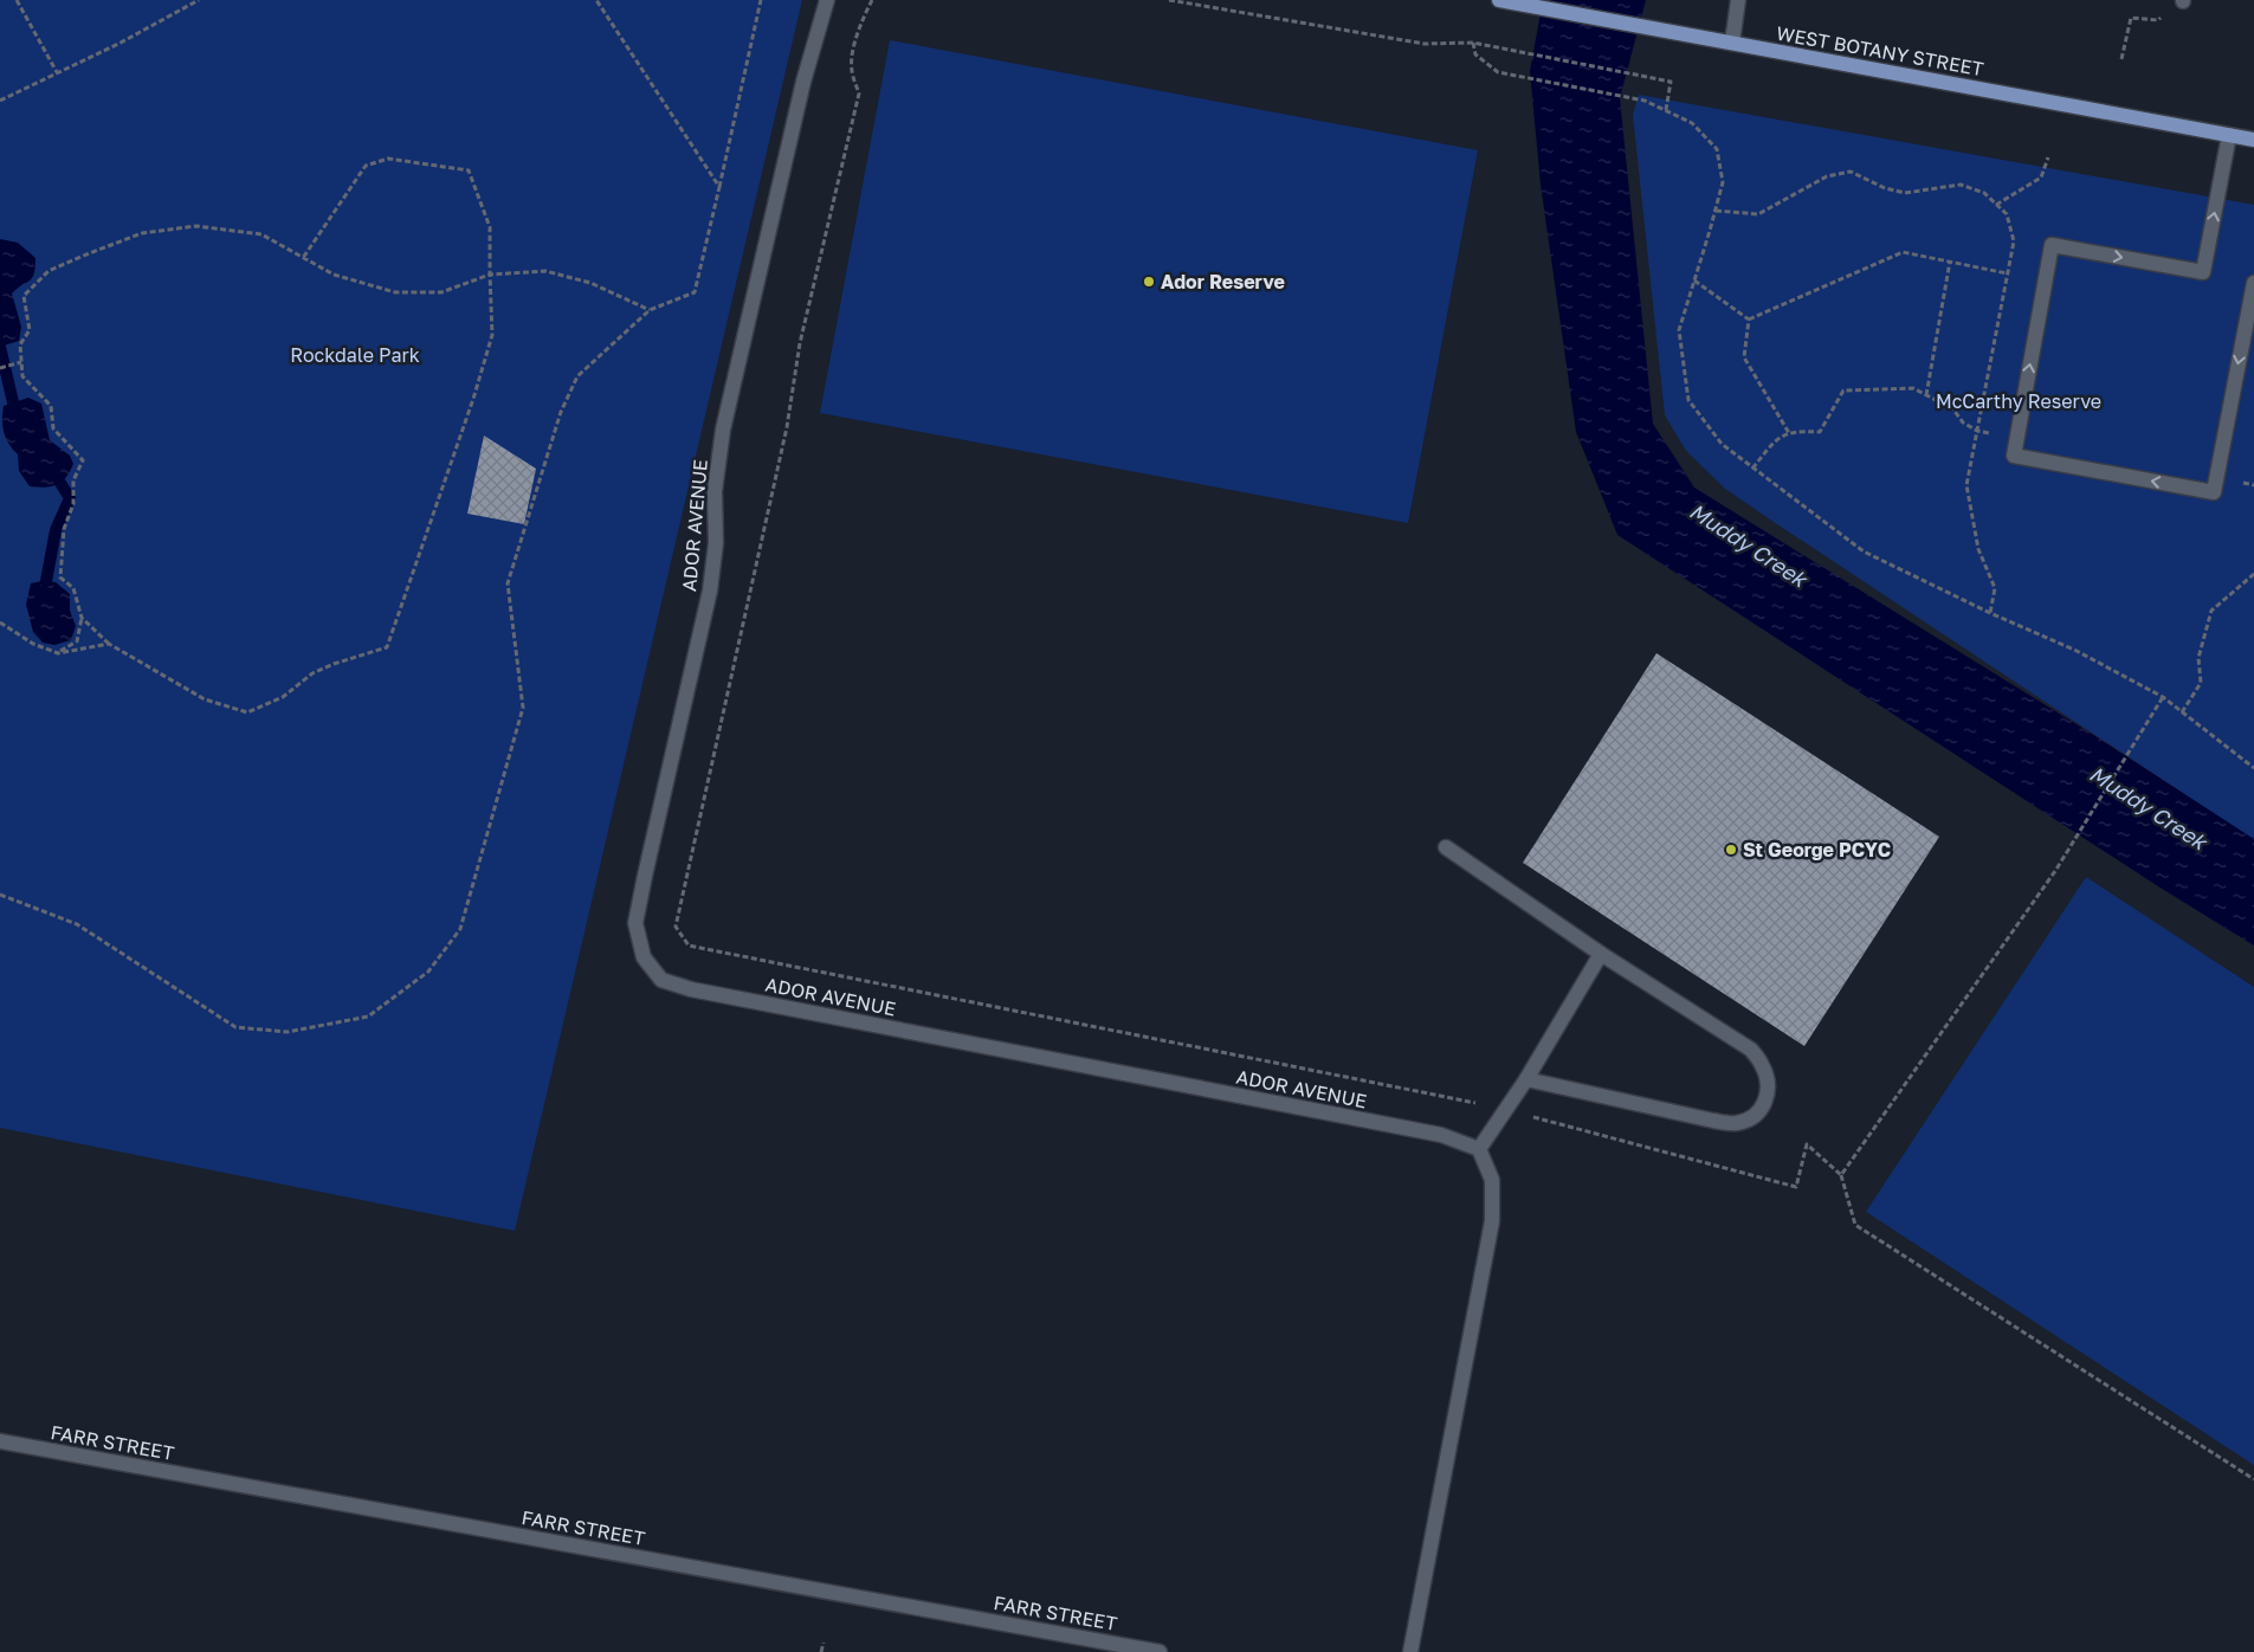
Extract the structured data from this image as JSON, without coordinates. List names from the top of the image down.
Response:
{
  "streets": {
    "main road": ["WEST BOTANY STREET"],
    "street": ["ADOR AVENUE", "FARR STREET"]
  },
  "water": ["Muddy Creek"],
  "parks": ["Rockdale Park", "McCarthy Reserve"],
  "places": ["Ador Reserve", "St George PCYC"]
}
